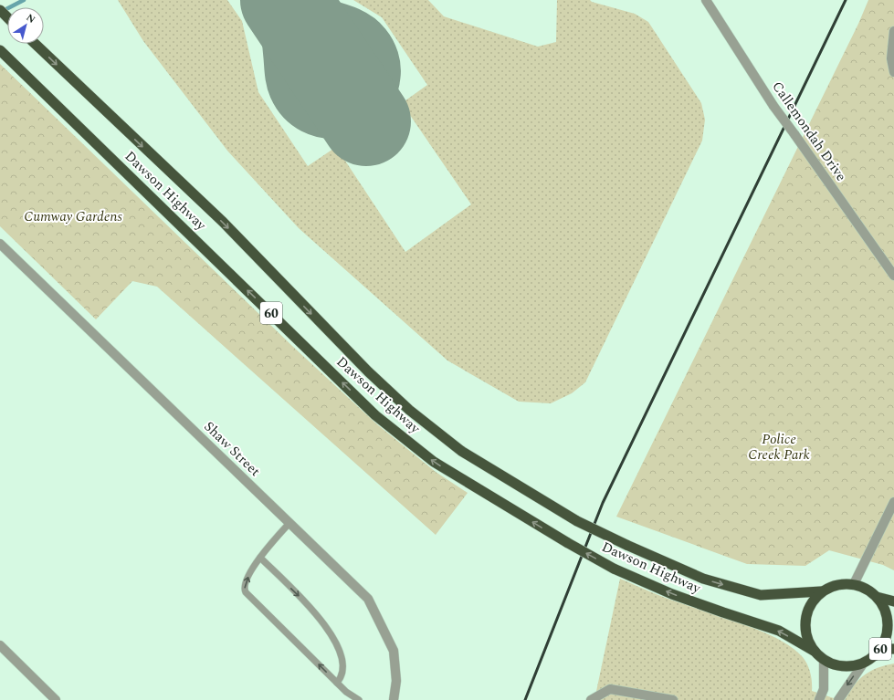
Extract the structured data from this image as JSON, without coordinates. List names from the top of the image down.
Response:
{
  "streets": {
    "highway": ["Dawson Highway", "60"],
    "street": ["Callemondah Drive", "Shaw Street"]
  },
  "crossings": [
    ["Dawson Highway", "60"]
  ],
  "parks": ["Cumway Gardens", "Police Creek Park"],
  "north": "top right"
}
